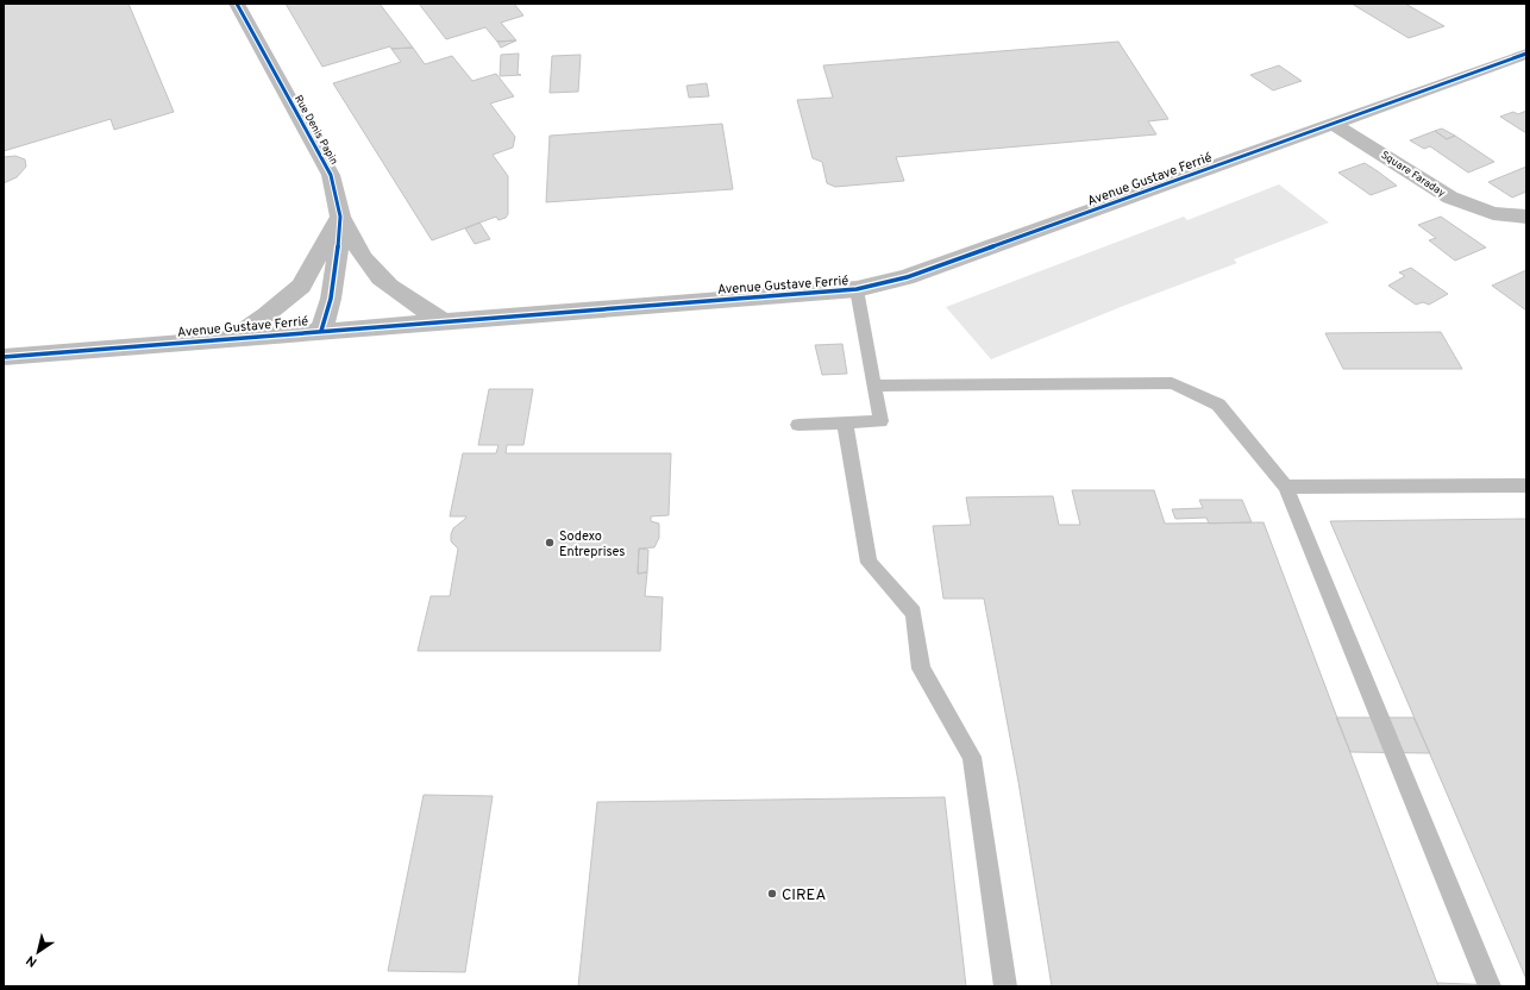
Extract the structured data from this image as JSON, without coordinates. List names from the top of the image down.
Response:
{
  "streets": {
    "street": ["Rue Denis Papin", "Square Faraday", "Avenue Gustave Ferrié"]
  },
  "crossings": [
    ["Rue Denis Papin", "Avenue Gustave Ferrié"],
    ["Square Faraday", "Avenue Gustave Ferrié"]
  ],
  "places": ["Sodexo Entreprises", "CIREA"],
  "north": "bottom left"
}
